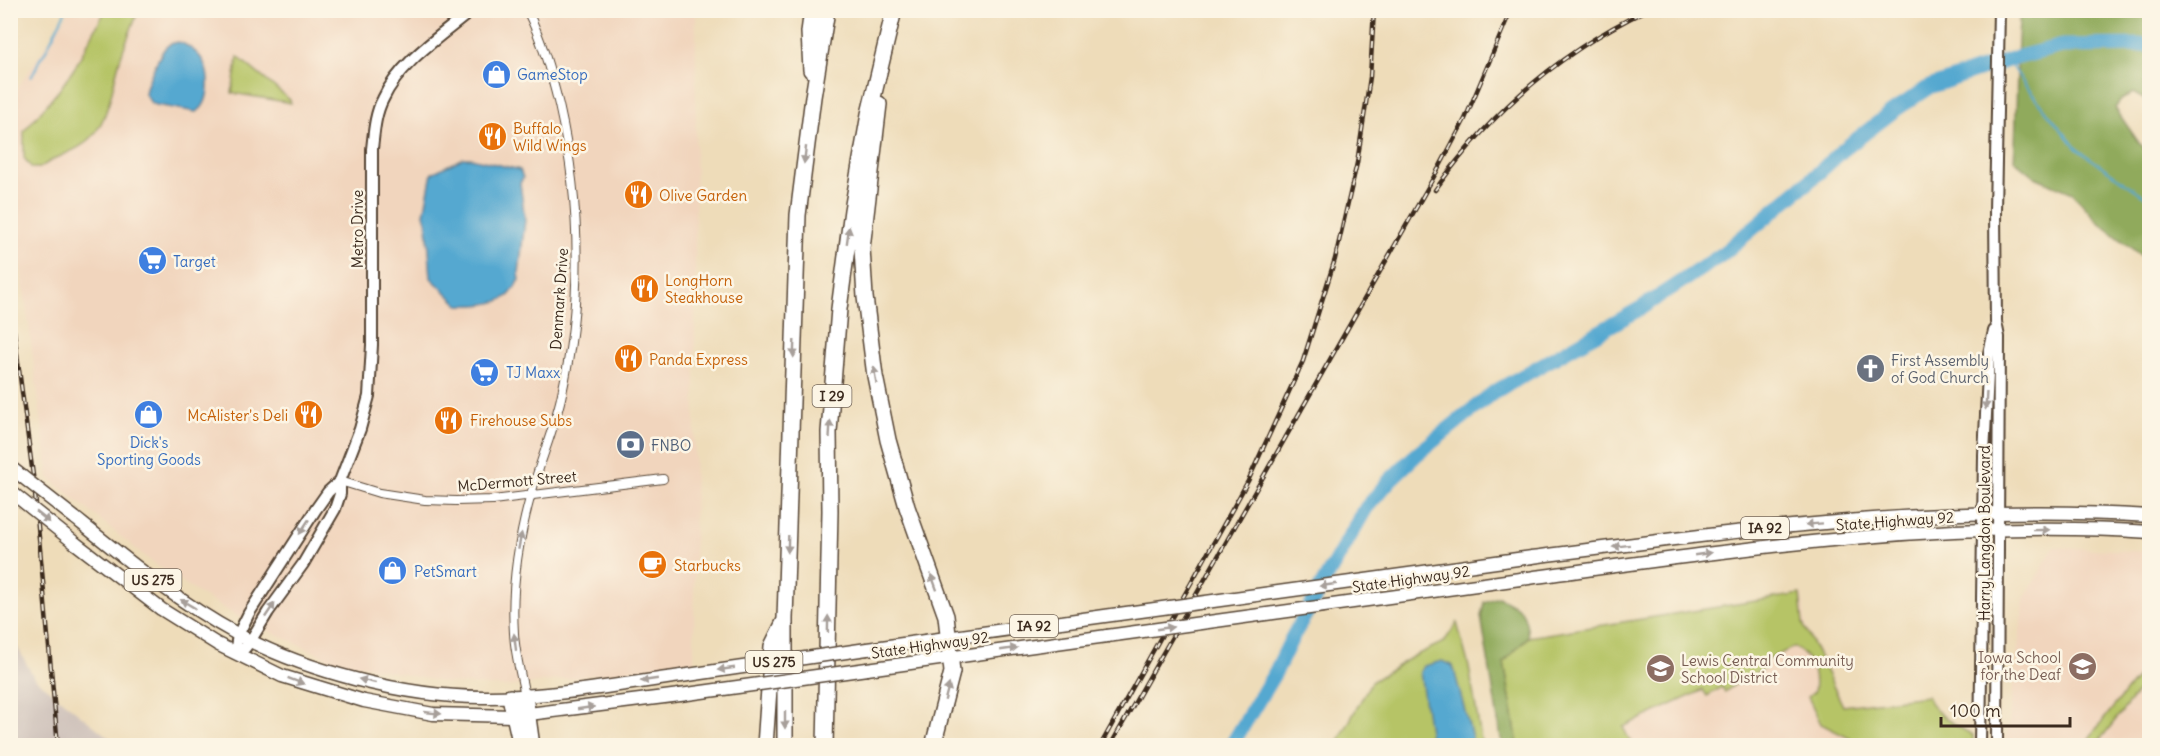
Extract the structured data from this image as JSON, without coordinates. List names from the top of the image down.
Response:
{
  "streets": {
    "highway": ["I 29"],
    "main road": [
      "Metro Drive",
      "State Highway 92",
      "IA 92",
      "Harry Langdon Boulevard",
      "US 275"
    ],
    "street": ["Denmark Drive", "McDermott Street"]
  },
  "crossings": [
    ["Metro Drive", "McDermott Street"],
    ["Metro Drive", "US 275"],
    ["Denmark Drive", "McDermott Street"],
    ["Denmark Drive", "State Highway 92"],
    ["Denmark Drive", "US 275"],
    ["State Highway 92", "Harry Langdon Boulevard"],
    ["State Highway 92", "US 275"]
  ],
  "places": {
    "shop": ["GameStop", "Dick's Sporting Goods", "PetSmart"],
    "restaurant": [
      "Buffalo Wild Wings",
      "Olive Garden",
      "LongHorn Steakhouse",
      "Panda Express",
      "McAlister's Deli",
      "Firehouse Subs"
    ],
    "supermarket": ["Target", "TJ Maxx"],
    "church": ["First Assembly of God Church"],
    "bank": ["FNBO"],
    "cafe": ["Starbucks"],
    "school or university": ["Iowa School for the Deaf", "Lewis Central Community School District"]
  },
  "scale_bar": "100 m"
}
